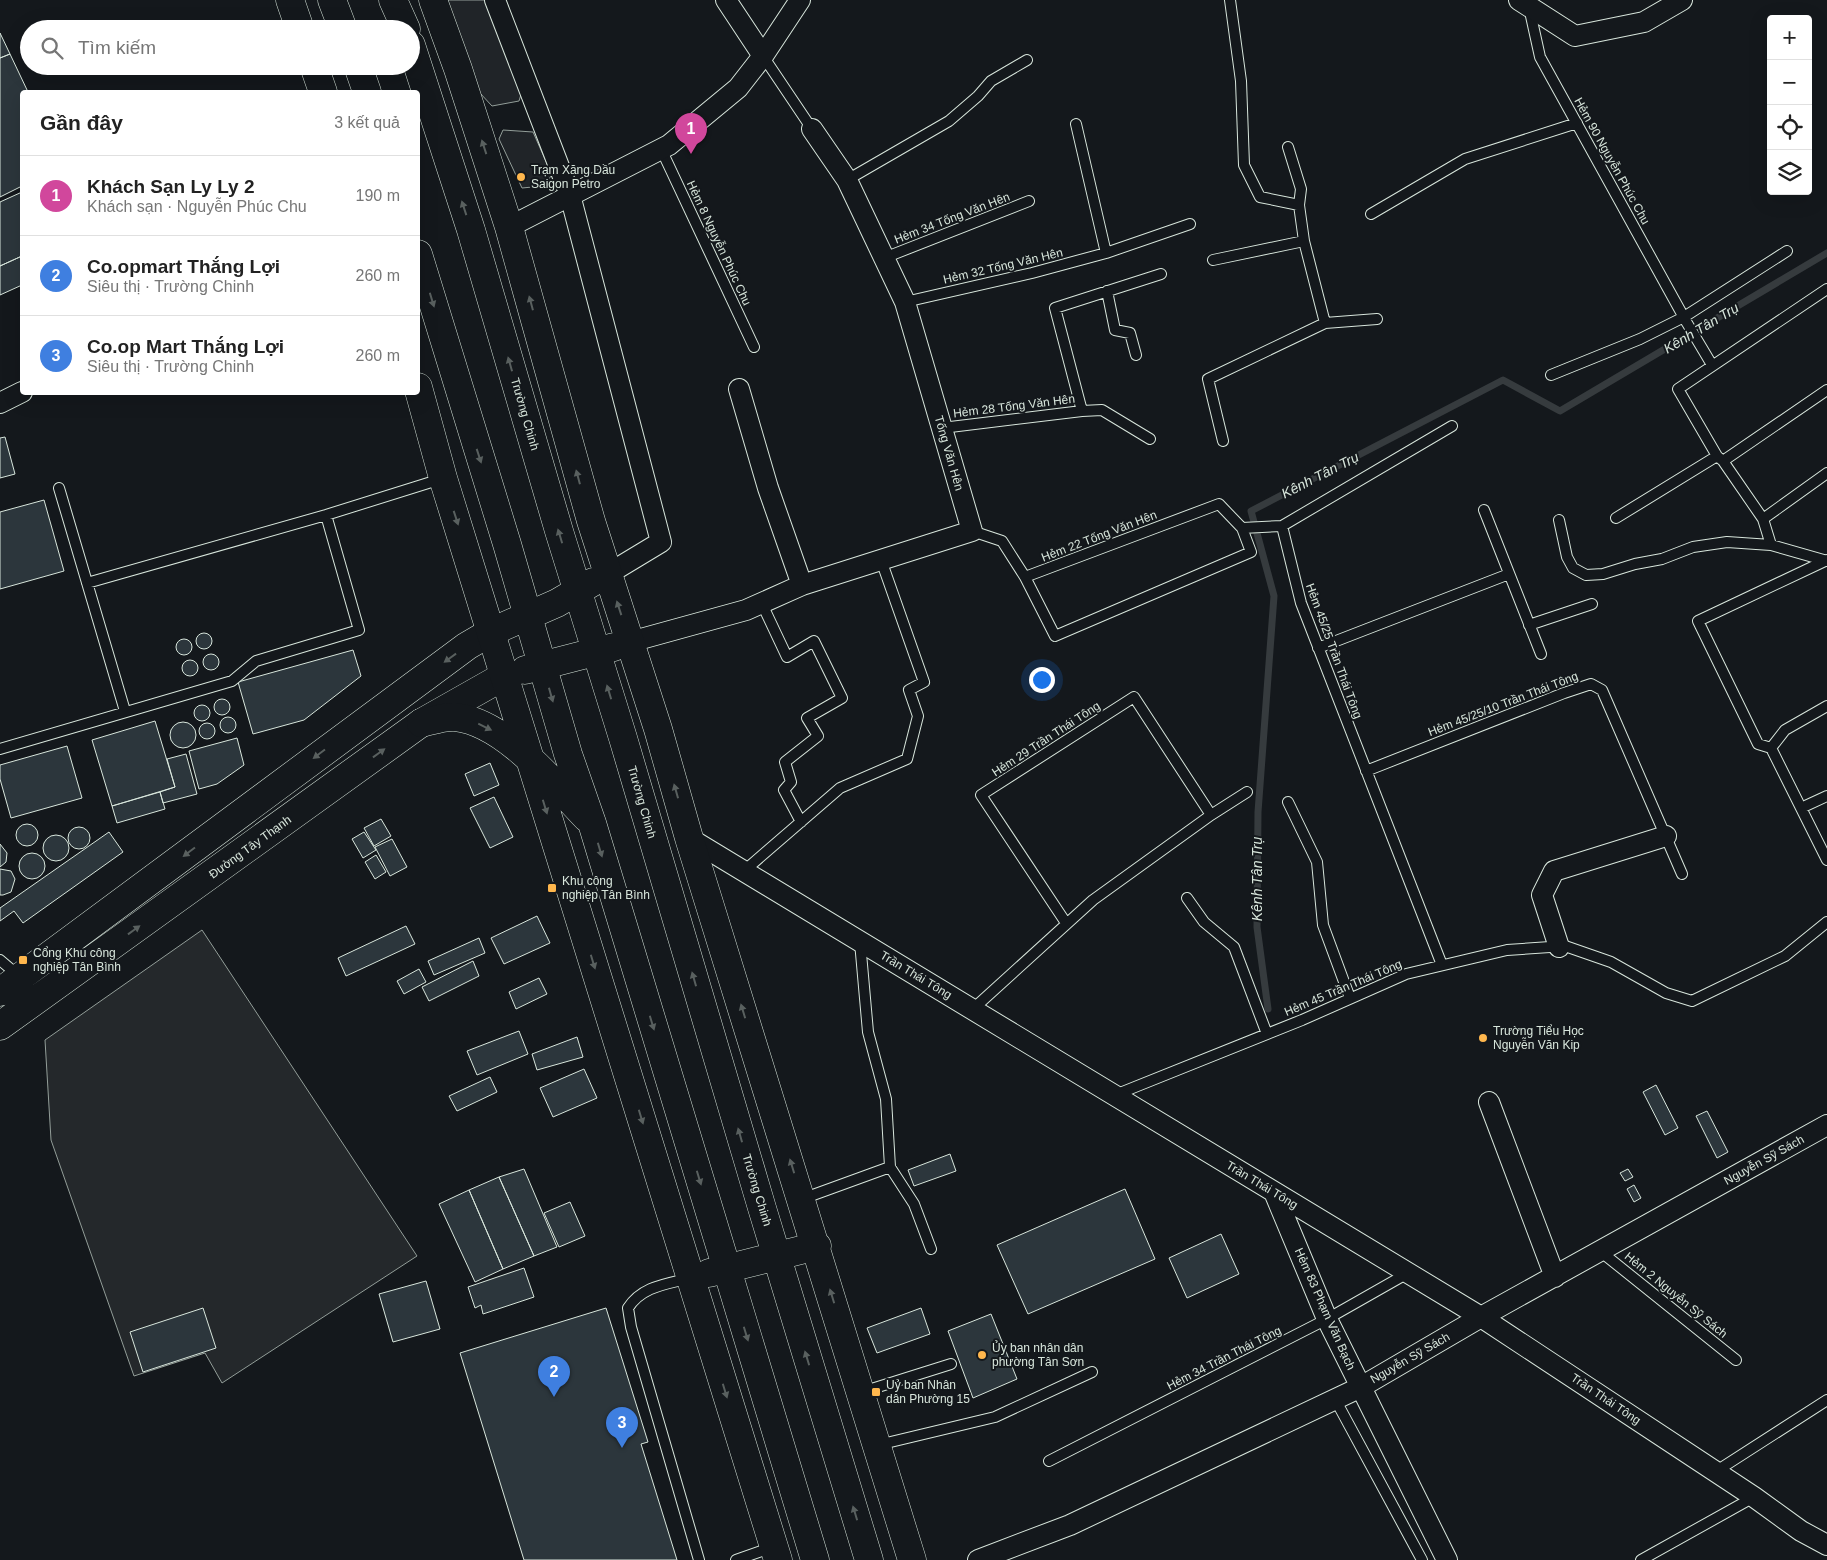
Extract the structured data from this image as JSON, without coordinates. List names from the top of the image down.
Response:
{
  "streets": {
    "main road": ["Trường Chinh", "Đường Tây Thạnh"],
    "street": [
      "Tống Văn Hên",
      "Trần Thái Tông",
      "Nguyễn Sỹ Sách",
      "Hẻm 83 Phạm Văn Bạch"
    ],
    "lane": [
      "Hẻm 90 Nguyễn Phúc Chu",
      "Hẻm 34 Tống Văn Hên",
      "Hẻm 8 Nguyễn Phúc Chu",
      "Hẻm 32 Tống Văn Hên",
      "Hẻm 28 Tống Văn Hên",
      "Hẻm 22 Tống Văn Hên",
      "Hẻm 45/25 Trần Thái Tông",
      "Hẻm 45/25/10 Trần Thái Tông",
      "Hẻm 29 Trần Thái Tông",
      "Hẻm 45 Trần Thái Tông",
      "Hẻm 2 Nguyễn Sỹ Sách",
      "Hẻm 34 Trần Thái Tông"
    ]
  },
  "crossings": [
    ["Hẻm 34 Tống Văn Hên", "Tống Văn Hên"],
    ["Hẻm 32 Tống Văn Hên", "Tống Văn Hên"],
    ["Hẻm 28 Tống Văn Hên", "Tống Văn Hên"],
    ["Trường Chinh", "Đường Tây Thạnh"],
    ["Hẻm 45/25 Trần Thái Tông", "Hẻm 45/25/10 Trần Thái Tông"],
    ["Hẻm 45/25 Trần Thái Tông", "Hẻm 45 Trần Thái Tông"],
    ["Trần Thái Tông", "Hẻm 45 Trần Thái Tông"],
    ["Trần Thái Tông", "Nguyễn Sỹ Sách"],
    ["Trần Thái Tông", "Hẻm 83 Phạm Văn Bạch"],
    ["Trần Thái Tông", "Hẻm 34 Trần Thái Tông"],
    ["Nguyễn Sỹ Sách", "Hẻm 2 Nguyễn Sỹ Sách"],
    ["Nguyễn Sỹ Sách", "Hẻm 83 Phạm Văn Bạch"],
    ["Hẻm 83 Phạm Văn Bạch", "Hẻm 34 Trần Thái Tông"]
  ],
  "water": ["Kênh Tân Trụ"],
  "places": {
    "other": ["Trạm Xăng Dầu Saigon Petro", "Trường Tiểu Học Nguyễn Văn Kip", "Ủy ban nhân dân phường Tân Sơn"],
    "transit": ["Khu công nghiệp Tân Bình", "Cổng Khu công nghiệp Tân Bình", "Uỷ ban Nhân dân Phường 15"]
  },
  "page": {
    "map_buttons": ["+", "−"],
    "search": "Tìm kiếm",
    "heading": ["Gần đây", "3 kết quả"],
    "pins": ["1", "2", "3"],
    "list": [
      {
        "mark": "1",
        "name": "Khách Sạn Ly Ly 2",
        "note": "Khách sạn · Nguyễn Phúc Chu",
        "value": "190 m"
      },
      {
        "mark": "2",
        "name": "Co.opmart Thắng Lợi",
        "note": "Siêu thị · Trường Chinh",
        "value": "260 m"
      },
      {
        "mark": "3",
        "name": "Co.op Mart Thắng Lợi",
        "note": "Siêu thị · Trường Chinh",
        "value": "260 m"
      }
    ]
  }
}
